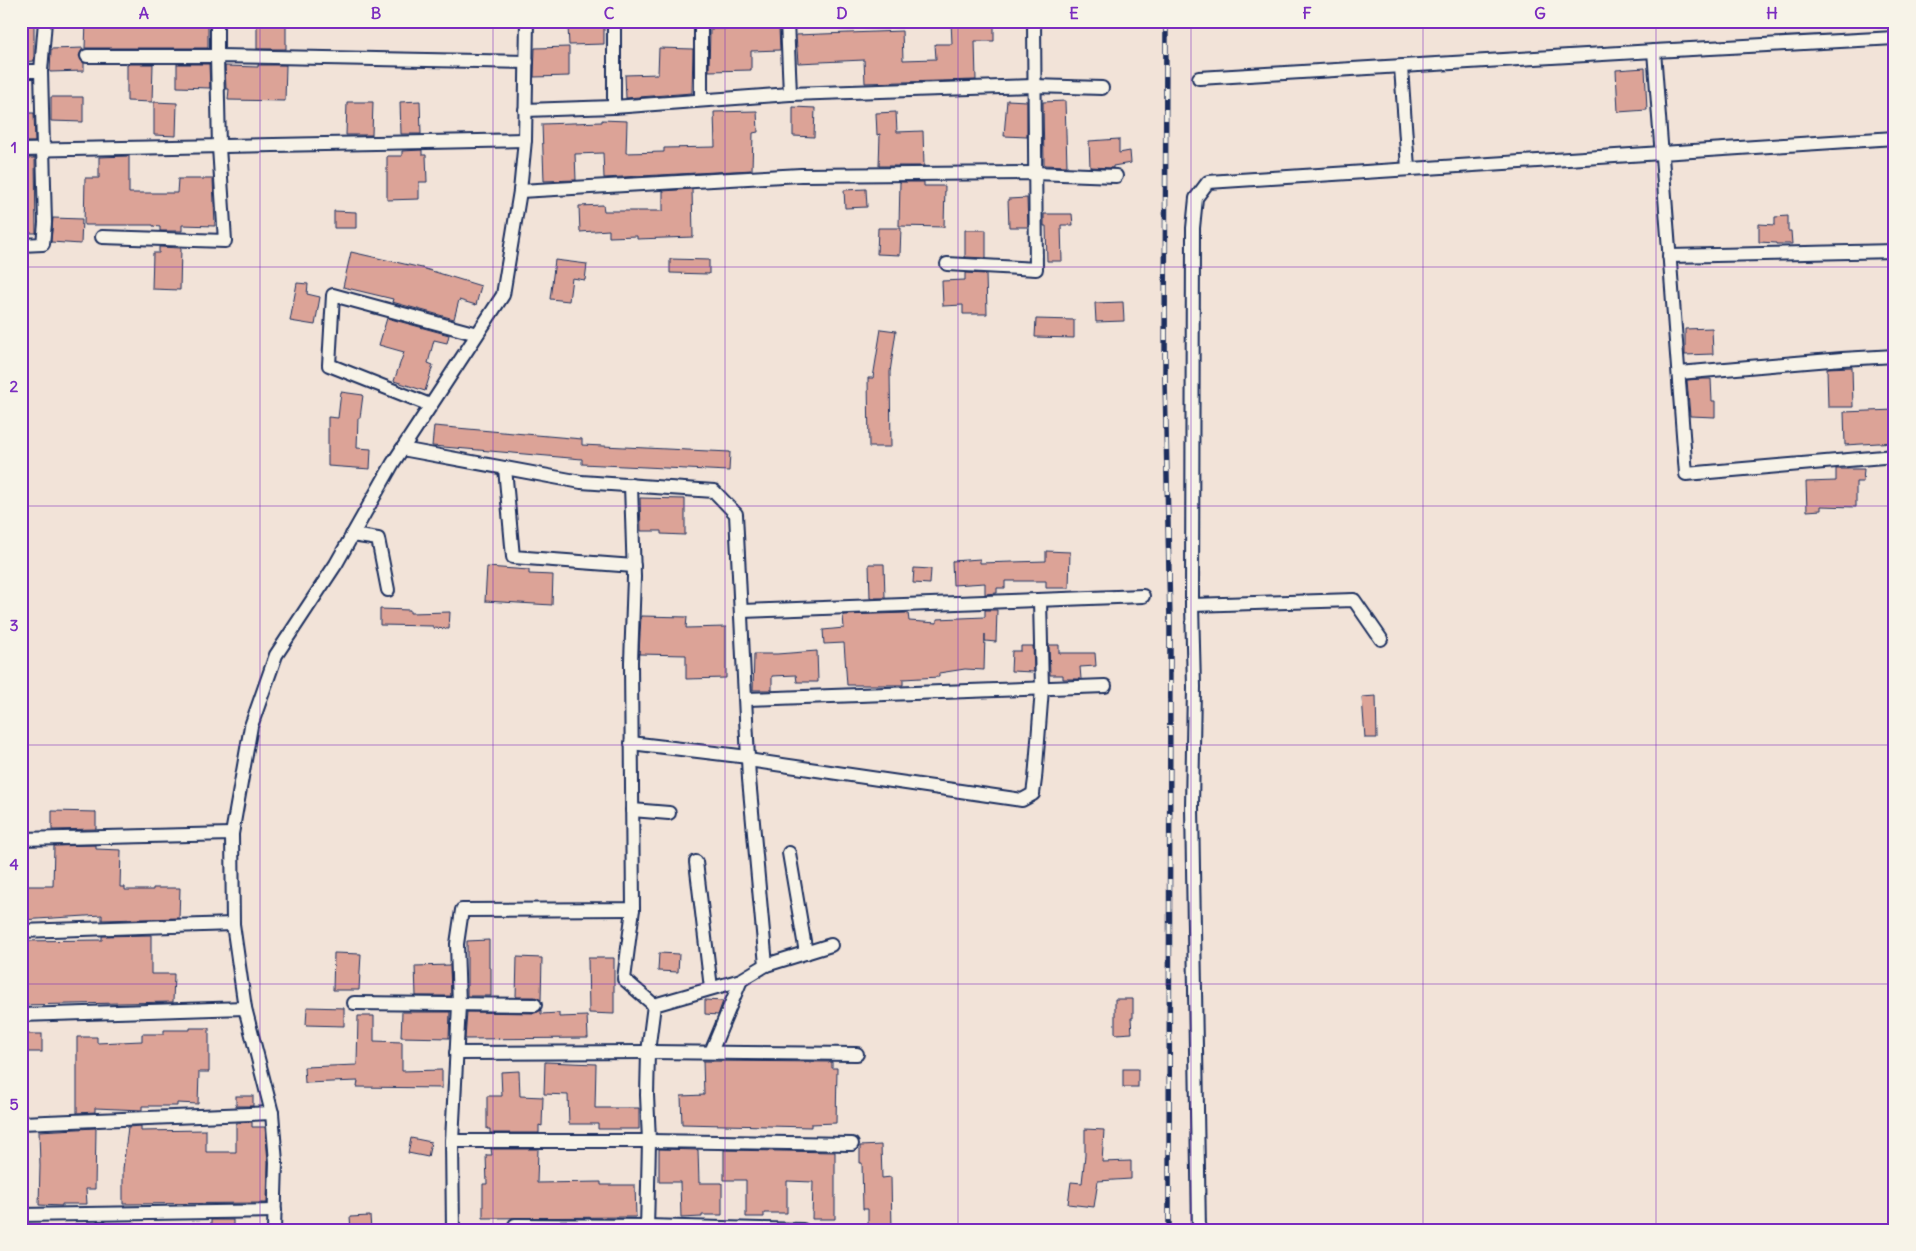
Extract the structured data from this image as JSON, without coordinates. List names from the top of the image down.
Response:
{
  "grid": {
    "columns": [
      "A",
      "B",
      "C",
      "D",
      "E",
      "F",
      "G",
      "H"
    ],
    "rows": [
      "1",
      "2",
      "3",
      "4",
      "5"
    ]
  }
}
